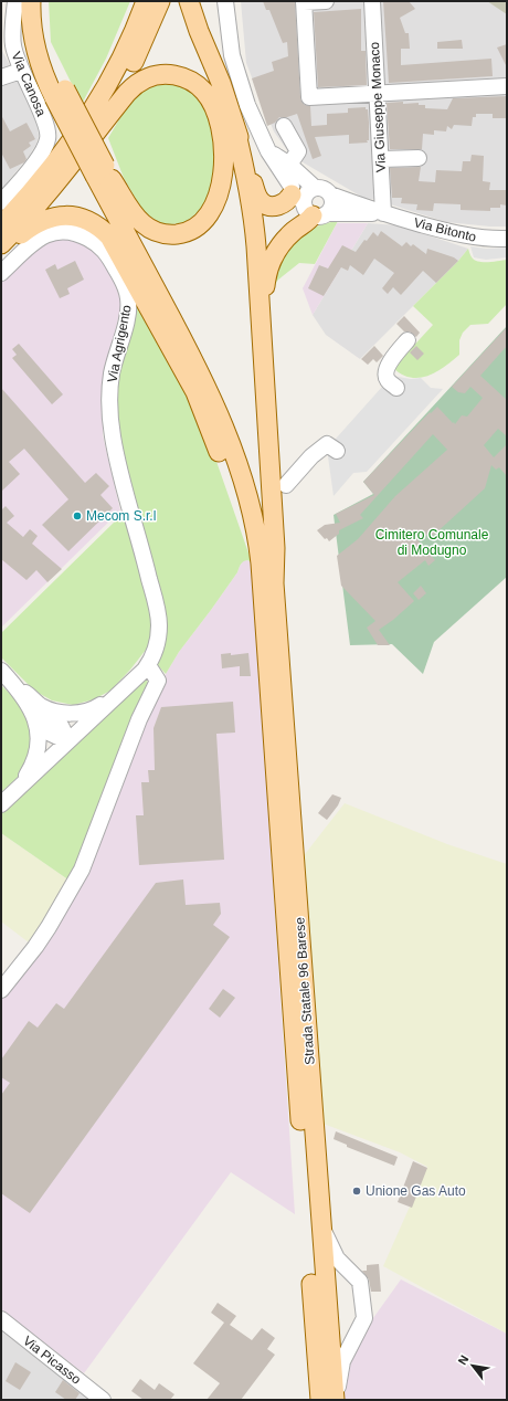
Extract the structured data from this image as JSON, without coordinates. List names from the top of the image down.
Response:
{
  "streets": {
    "main road": ["Strada Statale 96 Barese"],
    "street": [
      "Via Canosa",
      "Via Giuseppe Monaco",
      "Via Bitonto",
      "Via Agrigento",
      "Via Picasso"
    ]
  },
  "crossings": [
    ["Via Giuseppe Monaco", "Via Bitonto"]
  ],
  "parks": ["Cimitero Comunale di Modugno"],
  "places": ["Mecom S.r.l", "Unione Gas Auto"],
  "north": "top left"
}
